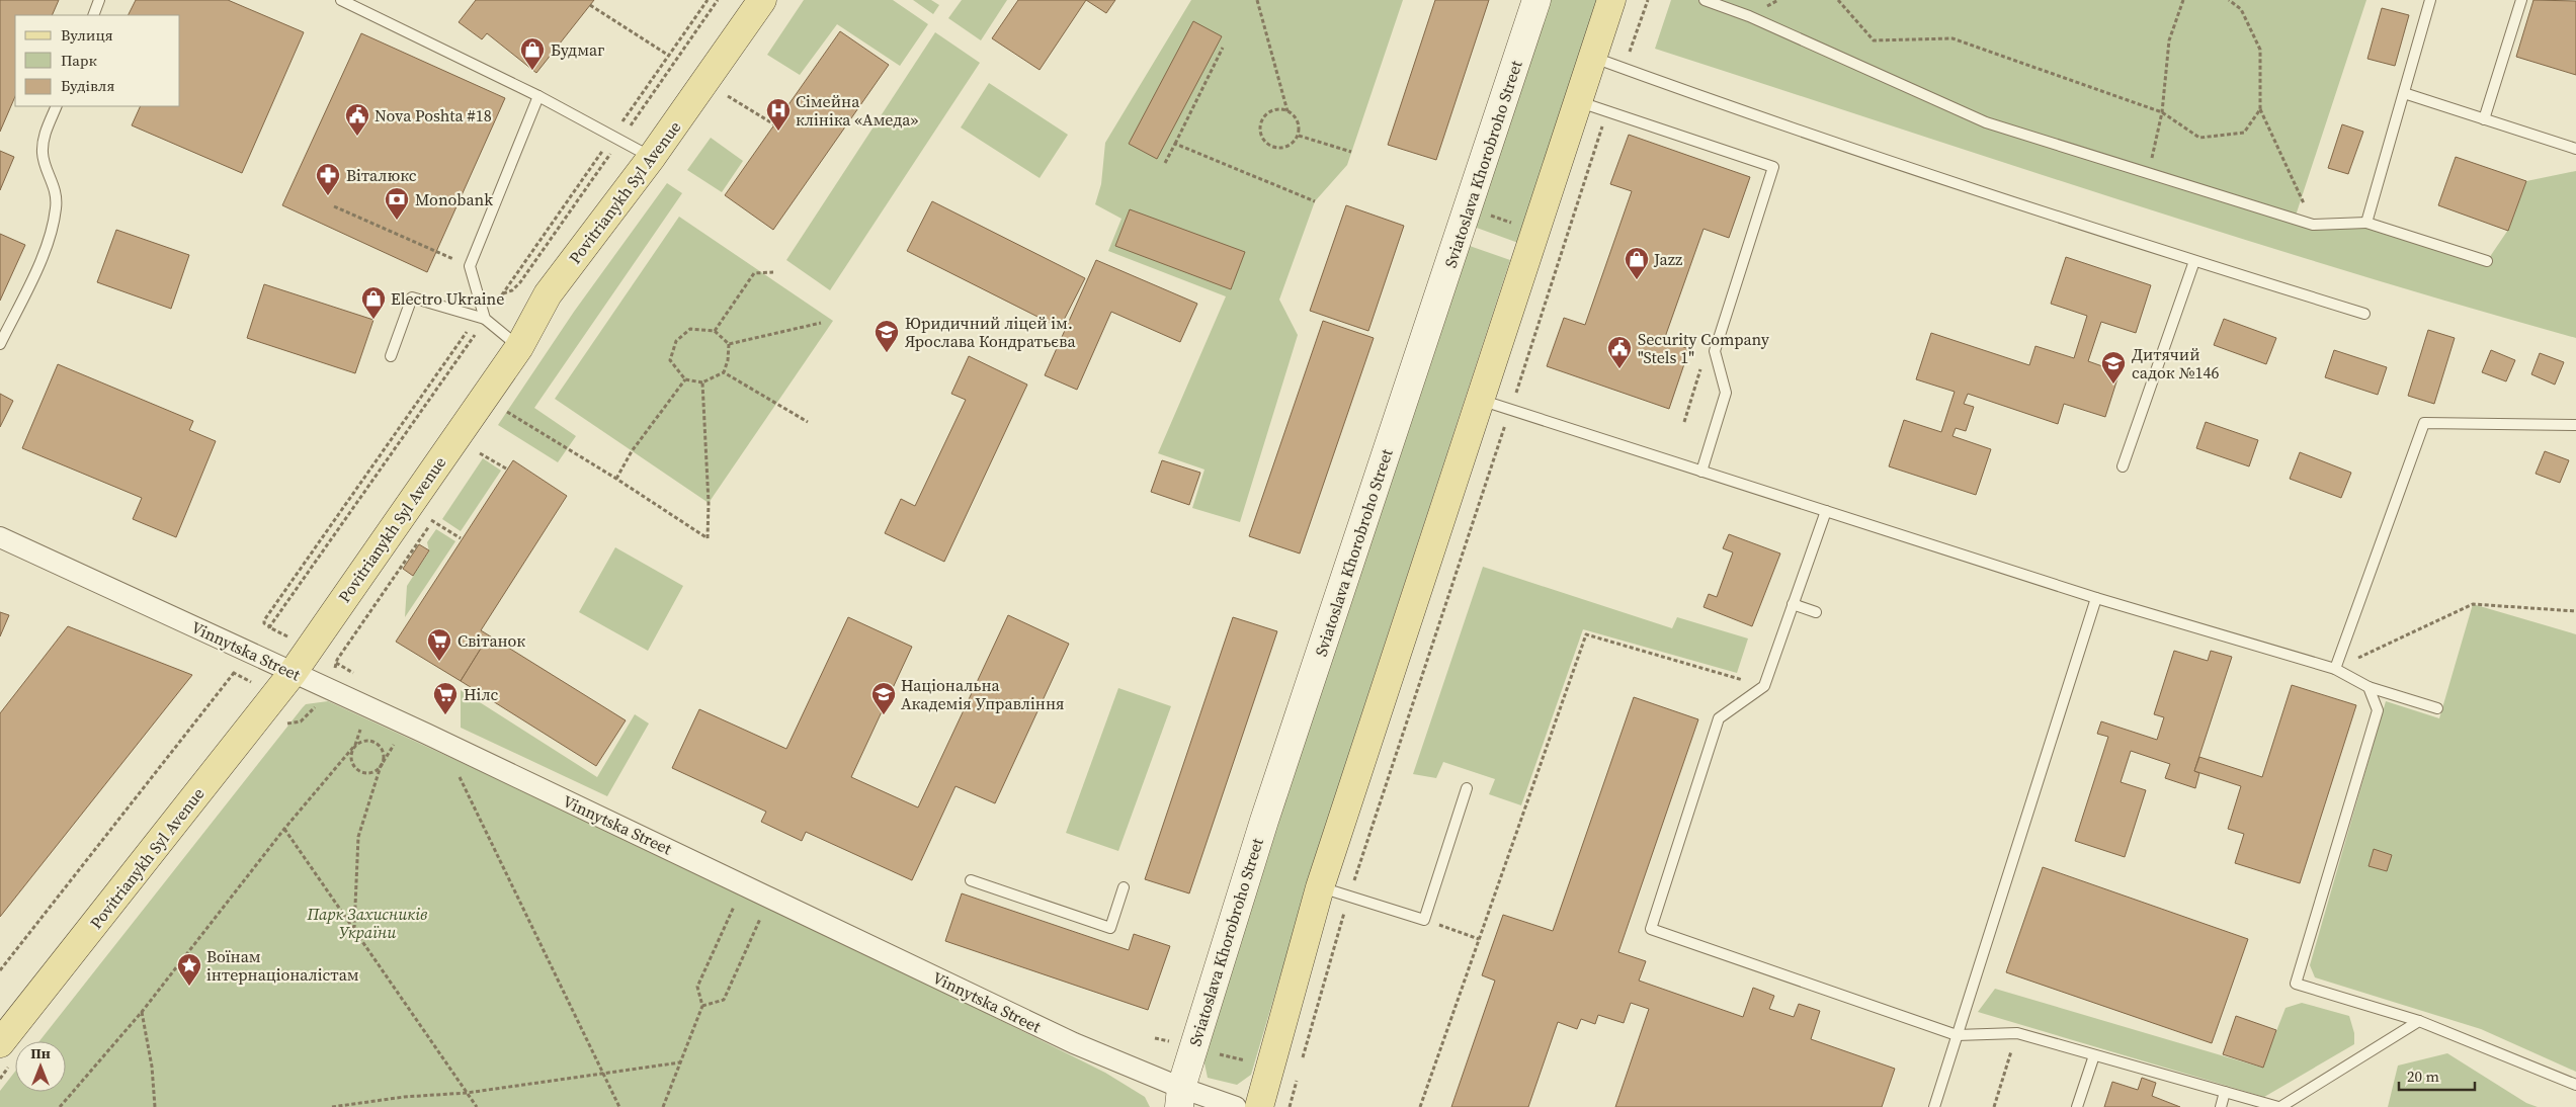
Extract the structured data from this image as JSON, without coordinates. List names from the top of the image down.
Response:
{
  "streets": {
    "main road": ["Povitrianykh Syl Avenue"],
    "street": ["Sviatoslava Khorobroho Street", "Vinnytska Street"]
  },
  "crossings": [
    ["Sviatoslava Khorobroho Street", "Vinnytska Street"],
    ["Povitrianykh Syl Avenue", "Vinnytska Street"]
  ],
  "parks": ["Парк Захисників України"],
  "places": {
    "shop": ["Будмаг", "Jazz", "Electro Ukraine"],
    "hospital": ["Сімейна клініка «Амеда»"],
    "public building": ["Nova Poshta #18", "Security Company \"Stels 1\""],
    "pharmacy": ["Віталюкс"],
    "bank": ["Monobank"],
    "school or university": ["Юридичний ліцей ім. Ярослава Кондратьєва", "Дитячий садок №146", "Національна Академія Управління"],
    "supermarket": ["Світанок", "Нілс"],
    "place": ["Воїнам інтернаціоналістам"]
  },
  "legend": ["Вулиця", "Парк", "Будівля"],
  "scale_bar": "20 m",
  "north": "top"
}
